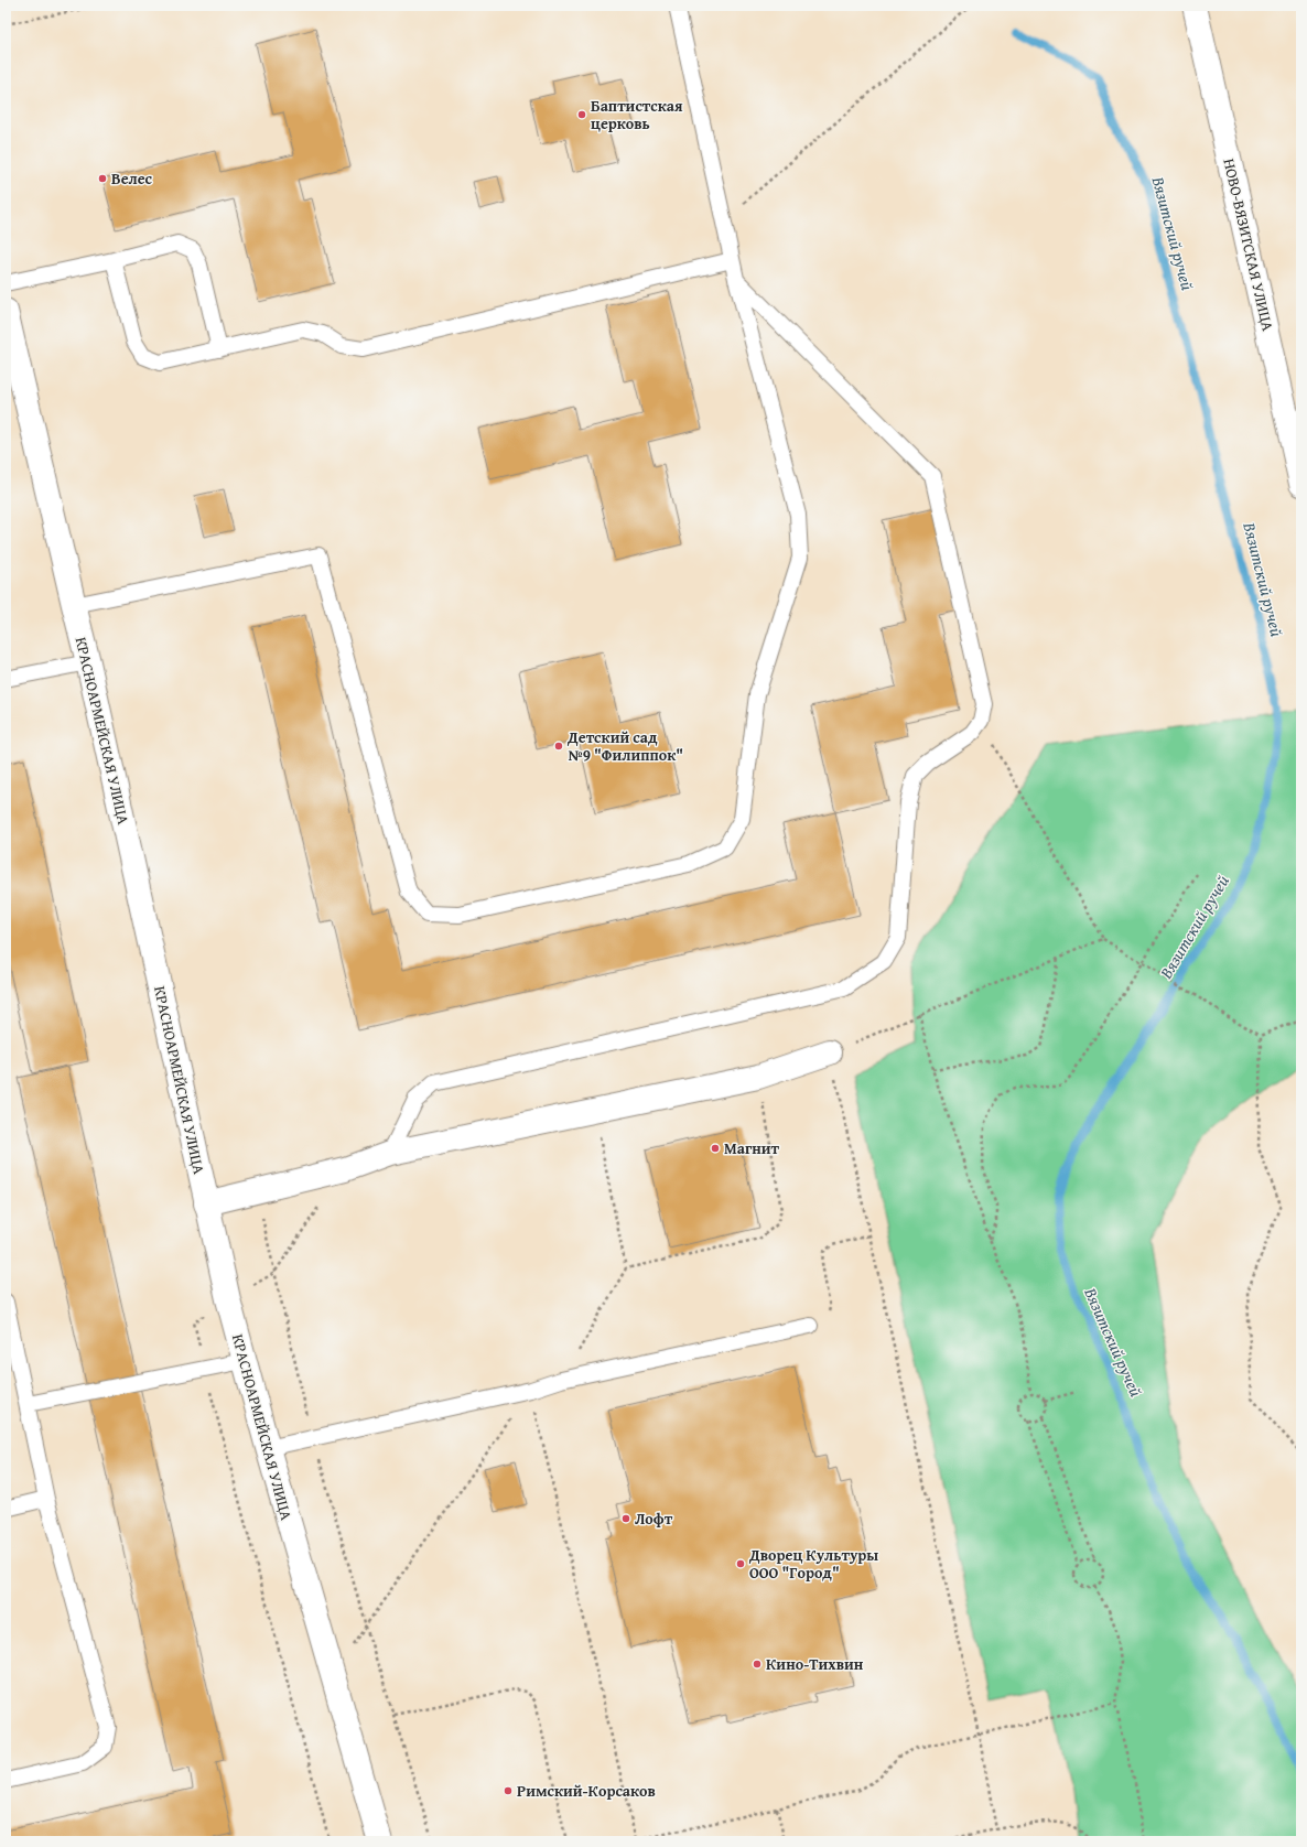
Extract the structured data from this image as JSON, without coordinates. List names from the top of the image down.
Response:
{
  "streets": {
    "street": ["НОВО-ВЯЗИТСКАЯ УЛИЦА", "КРАСНОАРМЕЙСКАЯ УЛИЦА"]
  },
  "water": ["Вязитский ручей"],
  "places": [
    "Баптистская церковь",
    "Велес",
    "Детский сад №9 \"Филиппок\"",
    "Магнит",
    "Лофт",
    "Дворец Культуры ООО \"Город\"",
    "Кино-Тихвин",
    "Римский-Корсаков"
  ]
}
